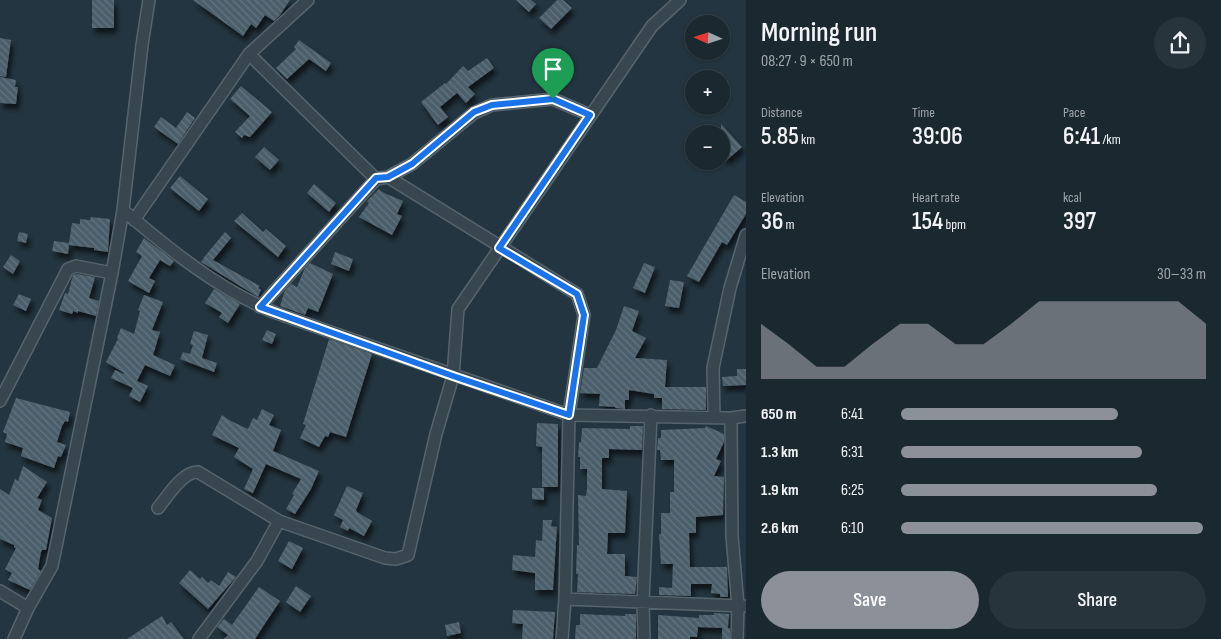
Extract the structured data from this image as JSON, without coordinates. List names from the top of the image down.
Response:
{
  "north": "left",
  "page": {
    "heading": ["Morning run", "08:27 · 9 × 650 m"],
    "map_buttons": ["+", "−"],
    "stats": [
      ["Distance", "5.85 km"],
      ["Time", "39:06"],
      ["Pace", "6:41 /km"],
      ["Elevation", "36 m"],
      ["Heart rate", "154 bpm"],
      ["kcal", "397"]
    ],
    "chart": ["Elevation", "30–33 m"],
    "list": [
      {
        "name": "650 m",
        "note": "6:41"
      },
      {
        "name": "1.3 km",
        "note": "6:31"
      },
      {
        "name": "1.9 km",
        "note": "6:25"
      },
      {
        "name": "2.6 km",
        "note": "6:10"
      }
    ],
    "buttons": ["Save", "Share"]
  }
}
